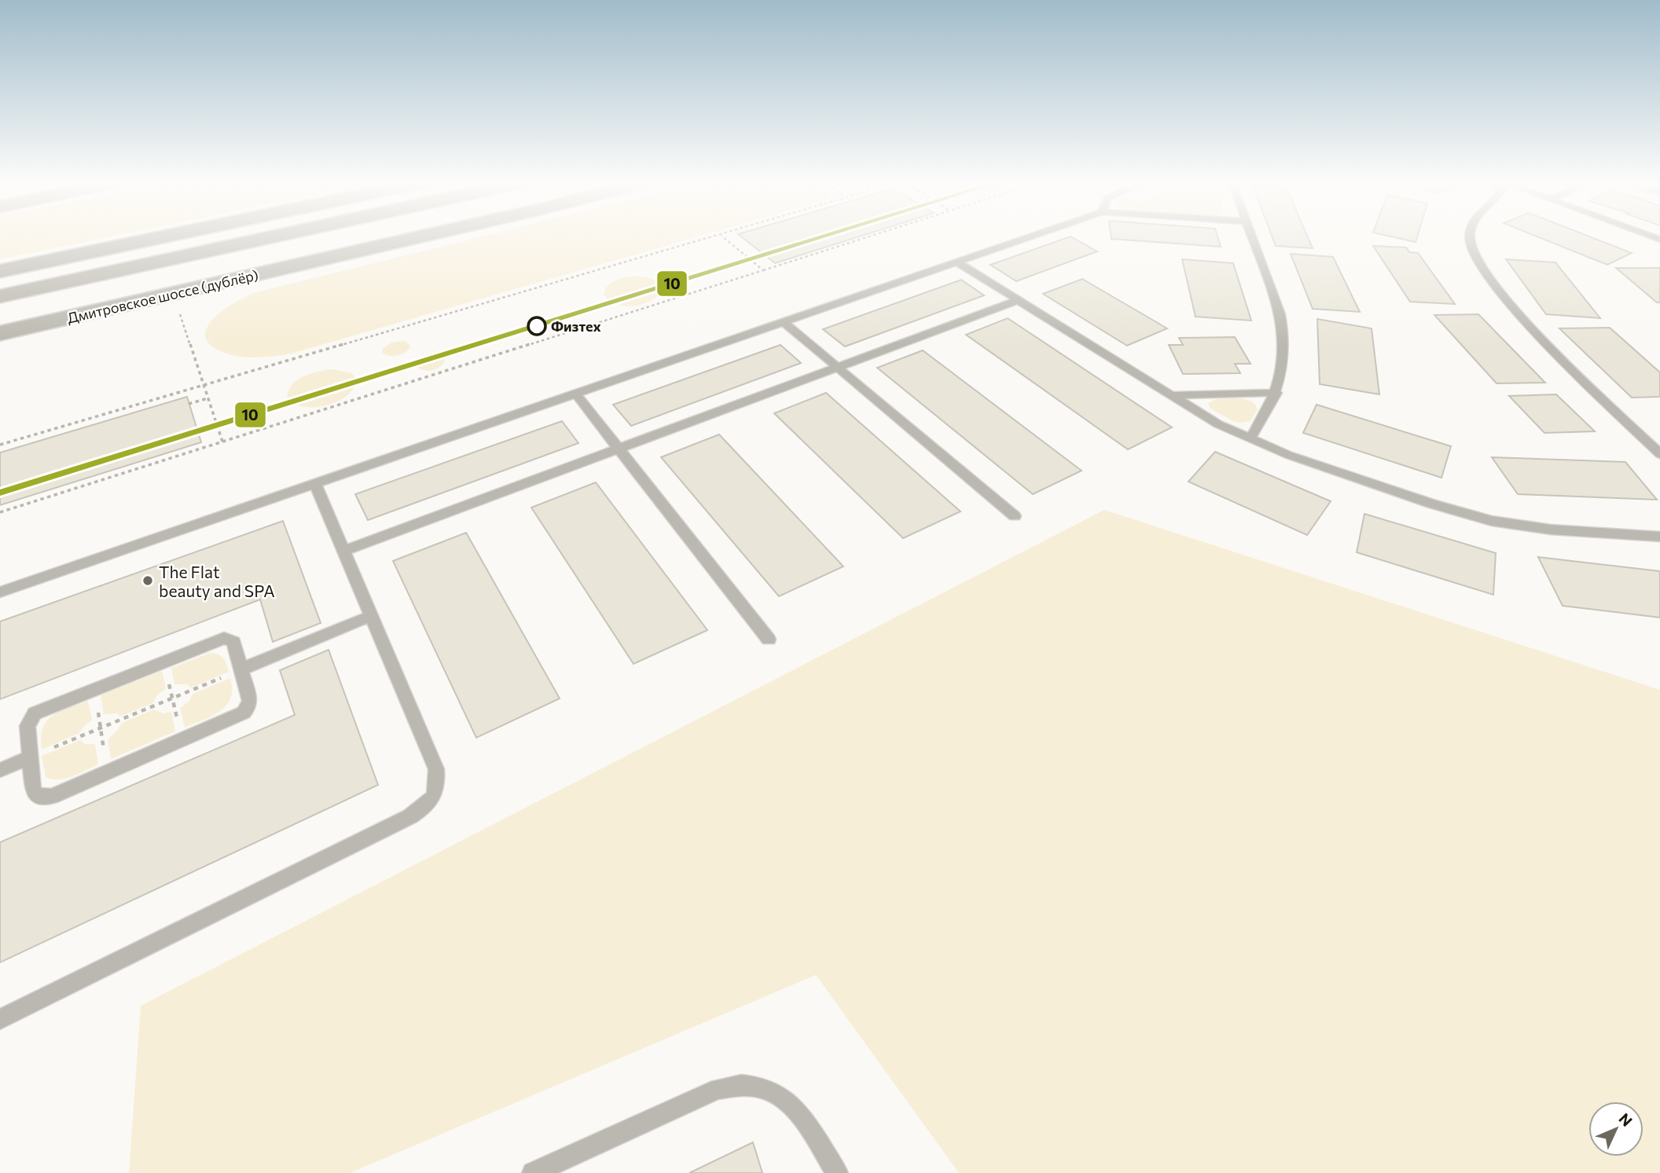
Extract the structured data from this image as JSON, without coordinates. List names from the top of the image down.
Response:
{
  "streets": {
    "main road": ["Дмитровское шоссе (дублёр)"]
  },
  "places": ["Физтех", "The Flat beauty and SPA"],
  "lines": ["transit line 10"],
  "north": "top right"
}
